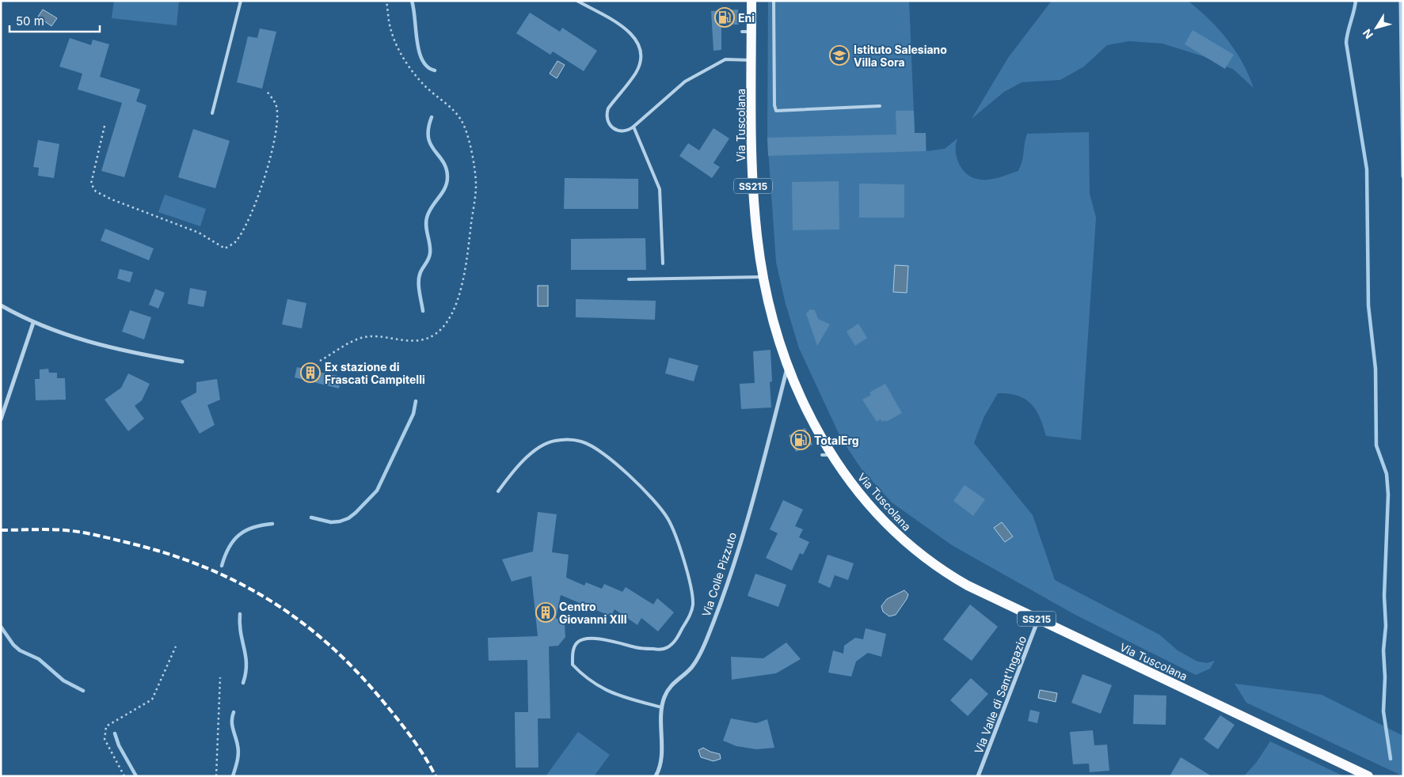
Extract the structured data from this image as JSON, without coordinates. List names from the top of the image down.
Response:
{
  "streets": {
    "main road": ["Via Tuscolana", "SS215"],
    "street": ["Via Colle Pizzuto", "Via Valle di Sant'Ingazio"]
  },
  "crossings": [
    ["Via Tuscolana", "Via Colle Pizzuto"],
    ["Via Tuscolana", "Via Valle di Sant'Ingazio"]
  ],
  "places": {
    "fuel station": ["Eni", "TotalErg"],
    "school or university": ["Istituto Salesiano Villa Sora"],
    "building": ["Ex stazione di Frascati Campitelli", "Centro Giovanni XIII"]
  },
  "scale_bar": "50 m",
  "north": "bottom left"
}
